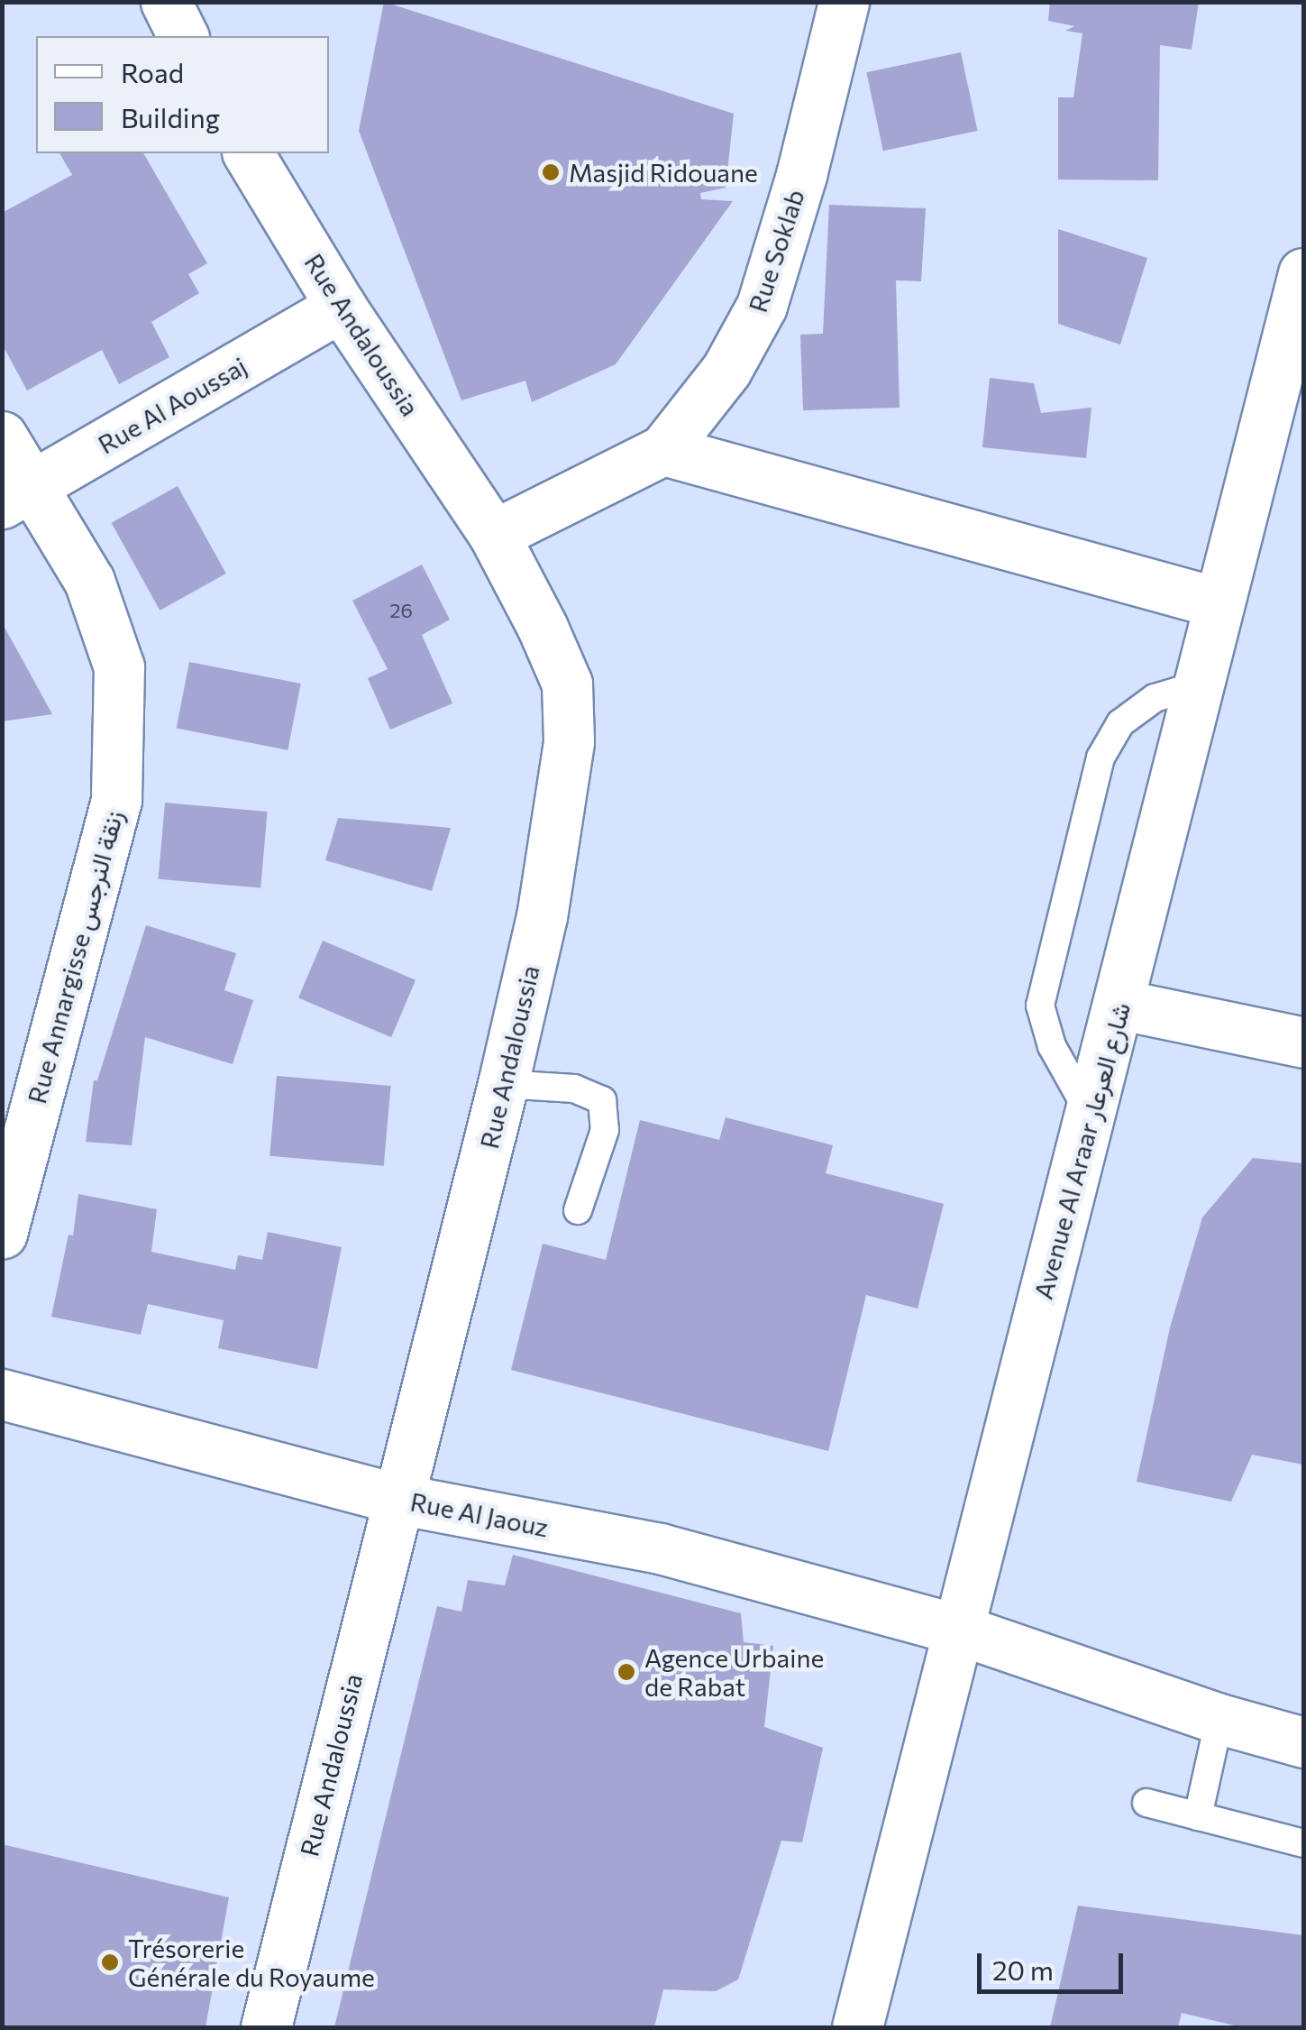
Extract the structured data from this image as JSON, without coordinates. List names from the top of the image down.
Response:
{
  "streets": {
    "street": [
      "Rue Soklab",
      "Rue Andaloussia",
      "Rue Al Aoussaj",
      "Rue Annargisse زنقة النرجس",
      "Avenue Al Araar شارع العرعار",
      "Rue Al Jaouz"
    ]
  },
  "crossings": [
    ["Rue Soklab", "Rue Andaloussia"],
    ["Rue Andaloussia", "Rue Al Aoussaj"],
    ["Rue Andaloussia", "Rue Al Jaouz"],
    ["Rue Al Aoussaj", "Rue Annargisse زنقة النرجس"],
    ["Avenue Al Araar شارع العرعار", "Rue Al Jaouz"]
  ],
  "places": ["Masjid Ridouane", "Agence Urbaine de Rabat", "Trésorerie Générale du Royaume"],
  "house_numbers": ["26"],
  "legend": ["Road", "Building"],
  "scale_bar": "20 m"
}
